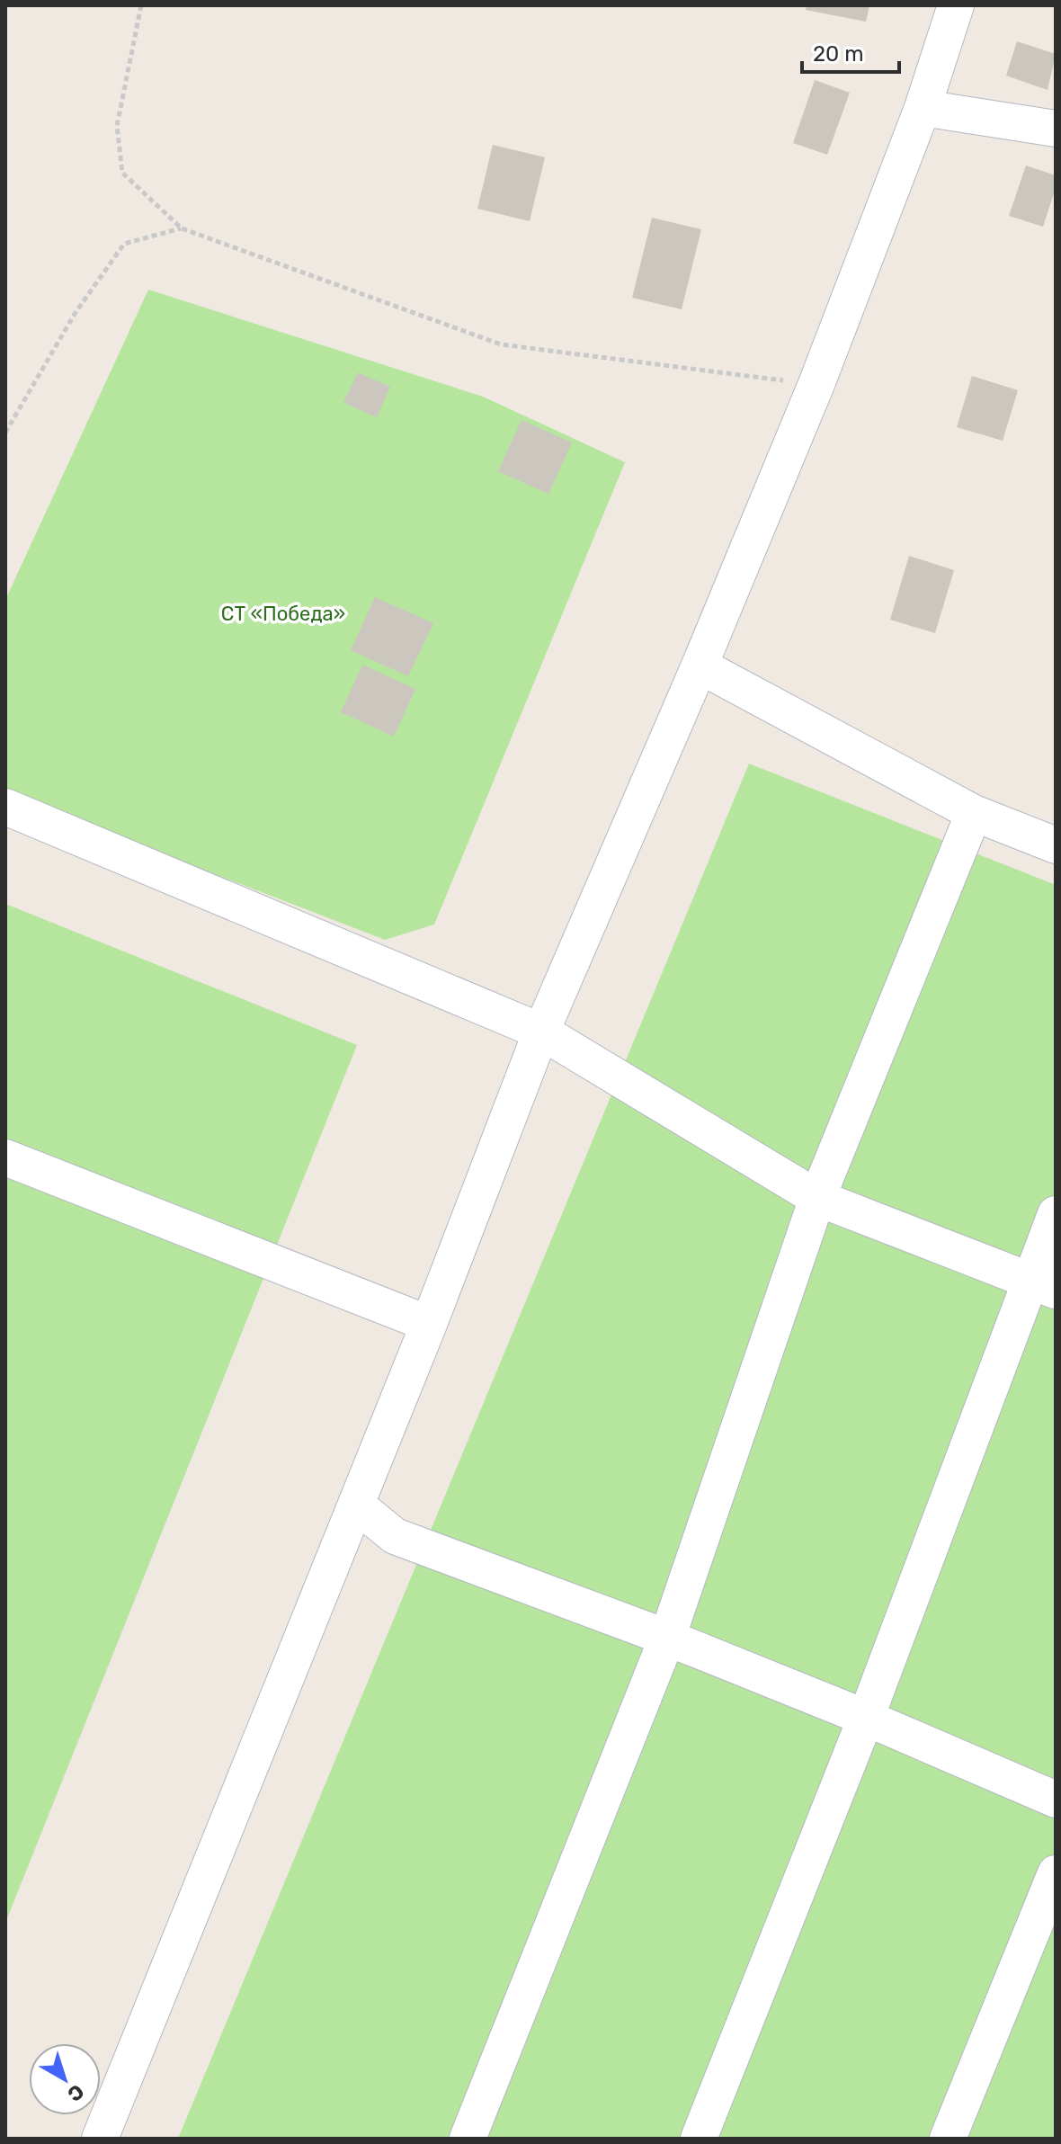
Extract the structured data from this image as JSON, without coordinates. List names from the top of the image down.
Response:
{
  "parks": ["СТ «Победа»"],
  "scale_bar": "20 m",
  "north": "bottom right"
}
